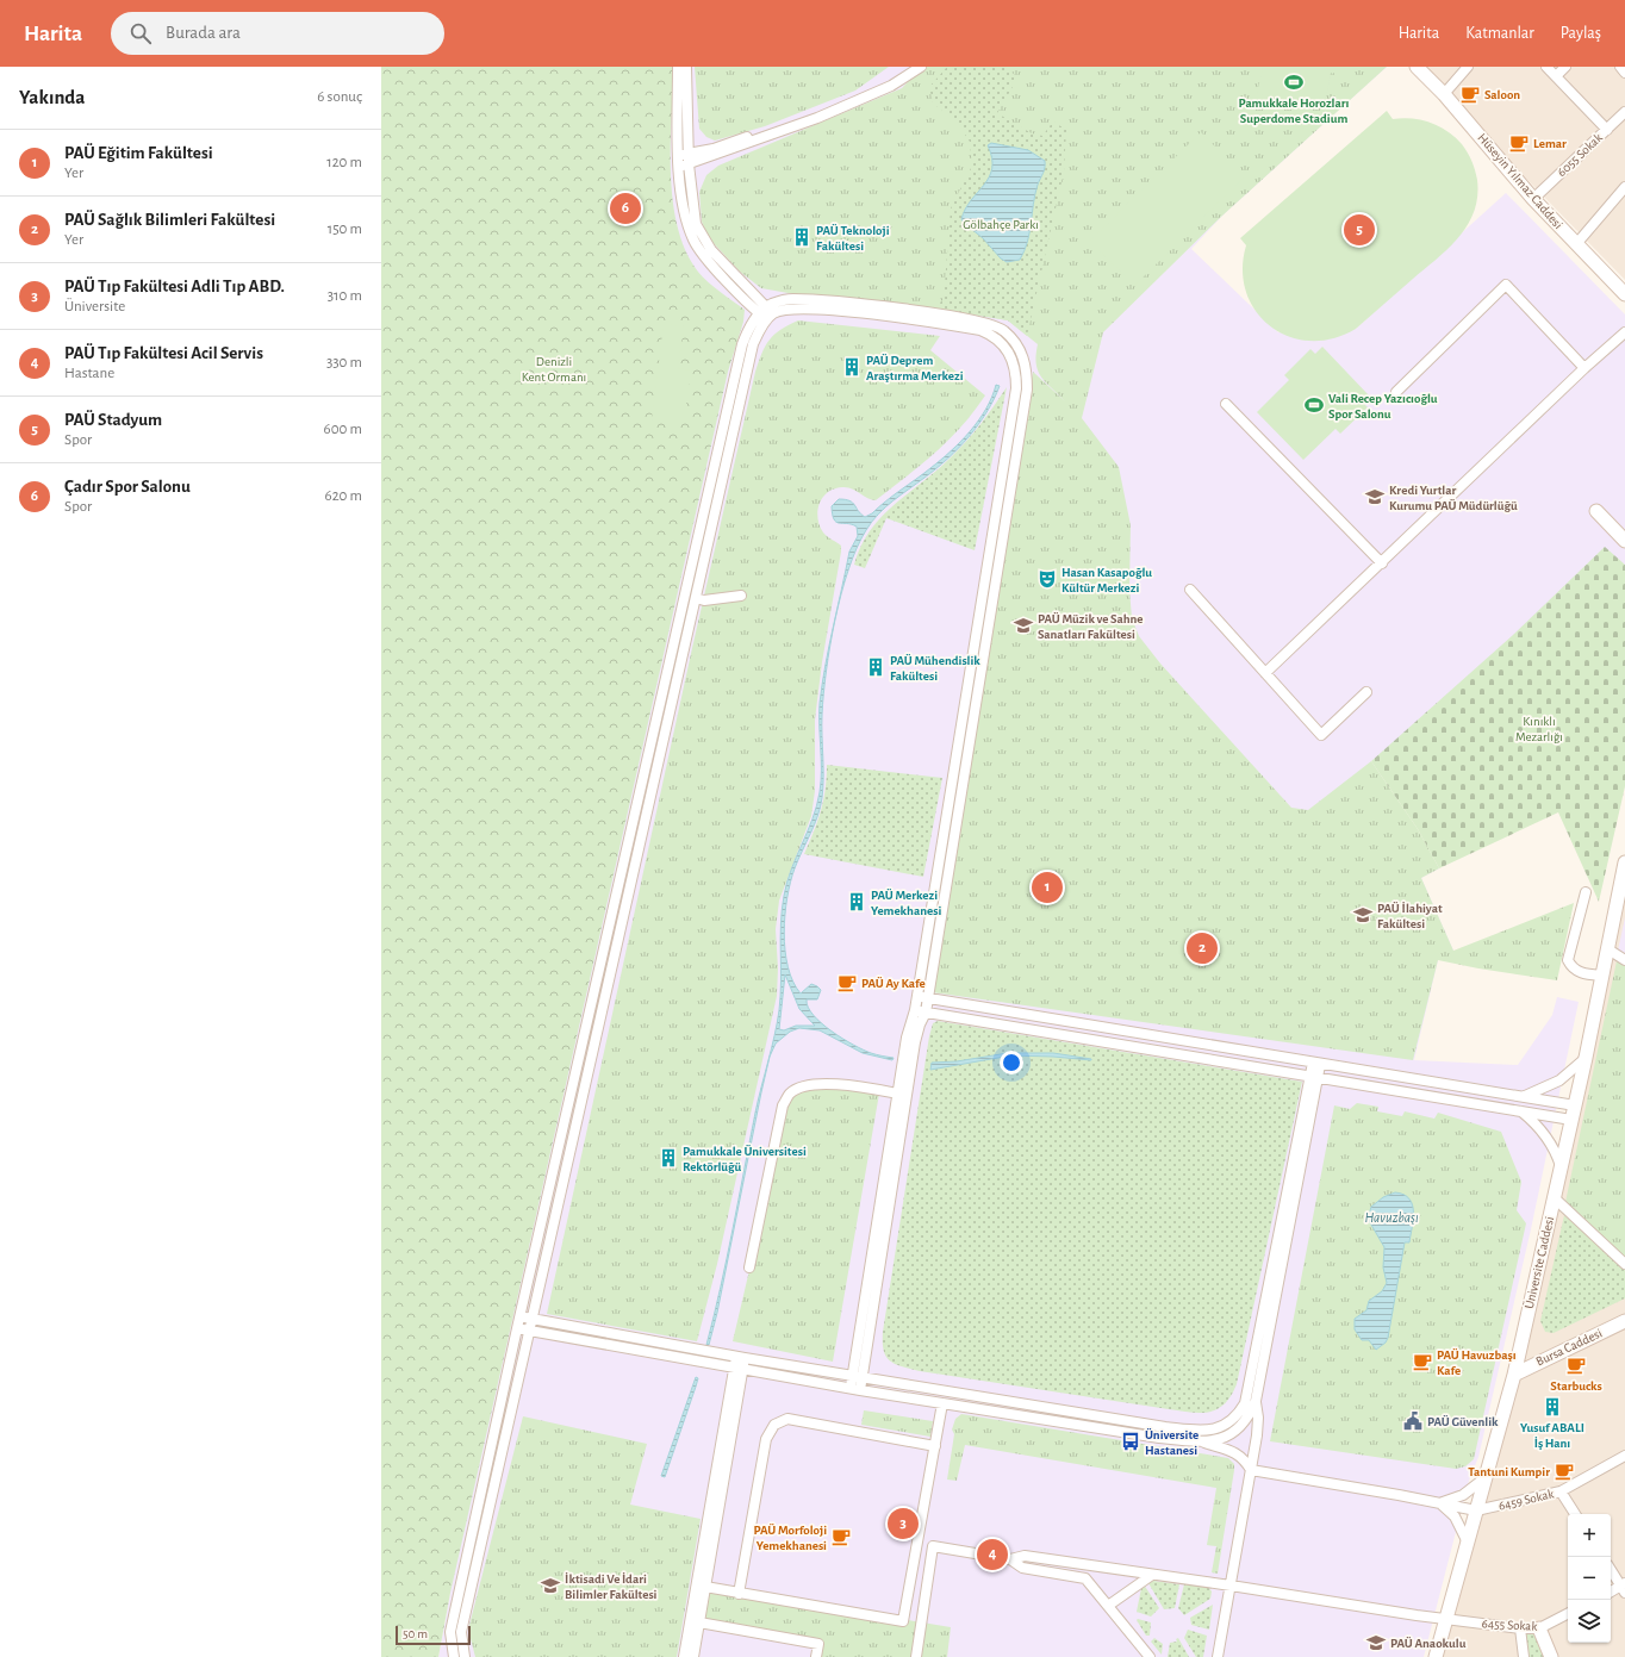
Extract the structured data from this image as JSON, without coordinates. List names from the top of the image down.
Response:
{
  "streets": {
    "main road": ["Hüseyin Yılmaz Caddesi", "Üniversite Caddesi", "Bursa Caddesi"],
    "street": ["6055 Sokak", "6459 Sokak", "6455 Sokak"]
  },
  "crossings": [
    ["6055 Sokak", "Hüseyin Yılmaz Caddesi"],
    ["Üniversite Caddesi", "Bursa Caddesi"],
    ["Üniversite Caddesi", "6459 Sokak"],
    ["Üniversite Caddesi", "6455 Sokak"]
  ],
  "water": ["Havuzbaşı"],
  "parks": ["Gölbahçe Parkı", "Denizli Kent Ormanı", "Kınıklı Mezarlığı"],
  "places": {
    "sports": ["Pamukkale Horozları Superdome Stadium", "Vali Recep Yazıcıoğlu Spor Salonu"],
    "cafe": [
      "Saloon",
      "Lemar",
      "PAÜ Ay Kafe",
      "PAÜ Havuzbaşı Kafe",
      "Starbucks",
      "Tantuni Kumpir",
      "PAÜ Morfoloji Yemekhanesi"
    ],
    "building": [
      "PAÜ Teknoloji Fakültesi",
      "PAÜ Deprem Araştırma Merkezi",
      "PAÜ Mühendislik Fakültesi",
      "PAÜ Merkezi Yemekhanesi",
      "Pamukkale Üniversitesi Rektörlüğü",
      "Yusuf ABALI İş Hanı"
    ],
    "school or university": [
      "Kredi Yurtlar Kurumu PAÜ Müdürlüğü",
      "PAÜ Müzik ve Sahne Sanatları Fakültesi",
      "PAÜ İlahiyat Fakültesi",
      "İktisadi Ve İdari Bilimler Fakültesi",
      "PAÜ Anaokulu"
    ],
    "theatre": ["Hasan Kasapoğlu Kültür Merkezi"],
    "public building": ["PAÜ Güvenlik"],
    "bus stop": ["Üniversite Hastanesi"]
  },
  "scale_bar": "50 m",
  "page": {
    "header": "Harita",
    "search": "Burada ara",
    "nav": ["Harita", "Katmanlar", "Paylaş"],
    "heading": ["Yakında", "6 sonuç"],
    "list": [
      {
        "mark": "1",
        "name": "PAÜ Eğitim Fakültesi",
        "note": "Yer",
        "value": "120 m"
      },
      {
        "mark": "2",
        "name": "PAÜ Sağlık Bilimleri Fakültesi",
        "note": "Yer",
        "value": "150 m"
      },
      {
        "mark": "3",
        "name": "PAÜ Tıp Fakültesi Adli Tıp ABD.",
        "note": "Üniversite",
        "value": "310 m"
      },
      {
        "mark": "4",
        "name": "PAÜ Tıp Fakültesi Acil Servis",
        "note": "Hastane",
        "value": "330 m"
      },
      {
        "mark": "5",
        "name": "PAÜ Stadyum",
        "note": "Spor",
        "value": "600 m"
      },
      {
        "mark": "6",
        "name": "Çadır Spor Salonu",
        "note": "Spor",
        "value": "620 m"
      }
    ],
    "pins": [
      "6",
      "5",
      "1",
      "2",
      "3",
      "4"
    ],
    "map_buttons": ["+", "−"],
    "scale": "50 m"
  }
}
